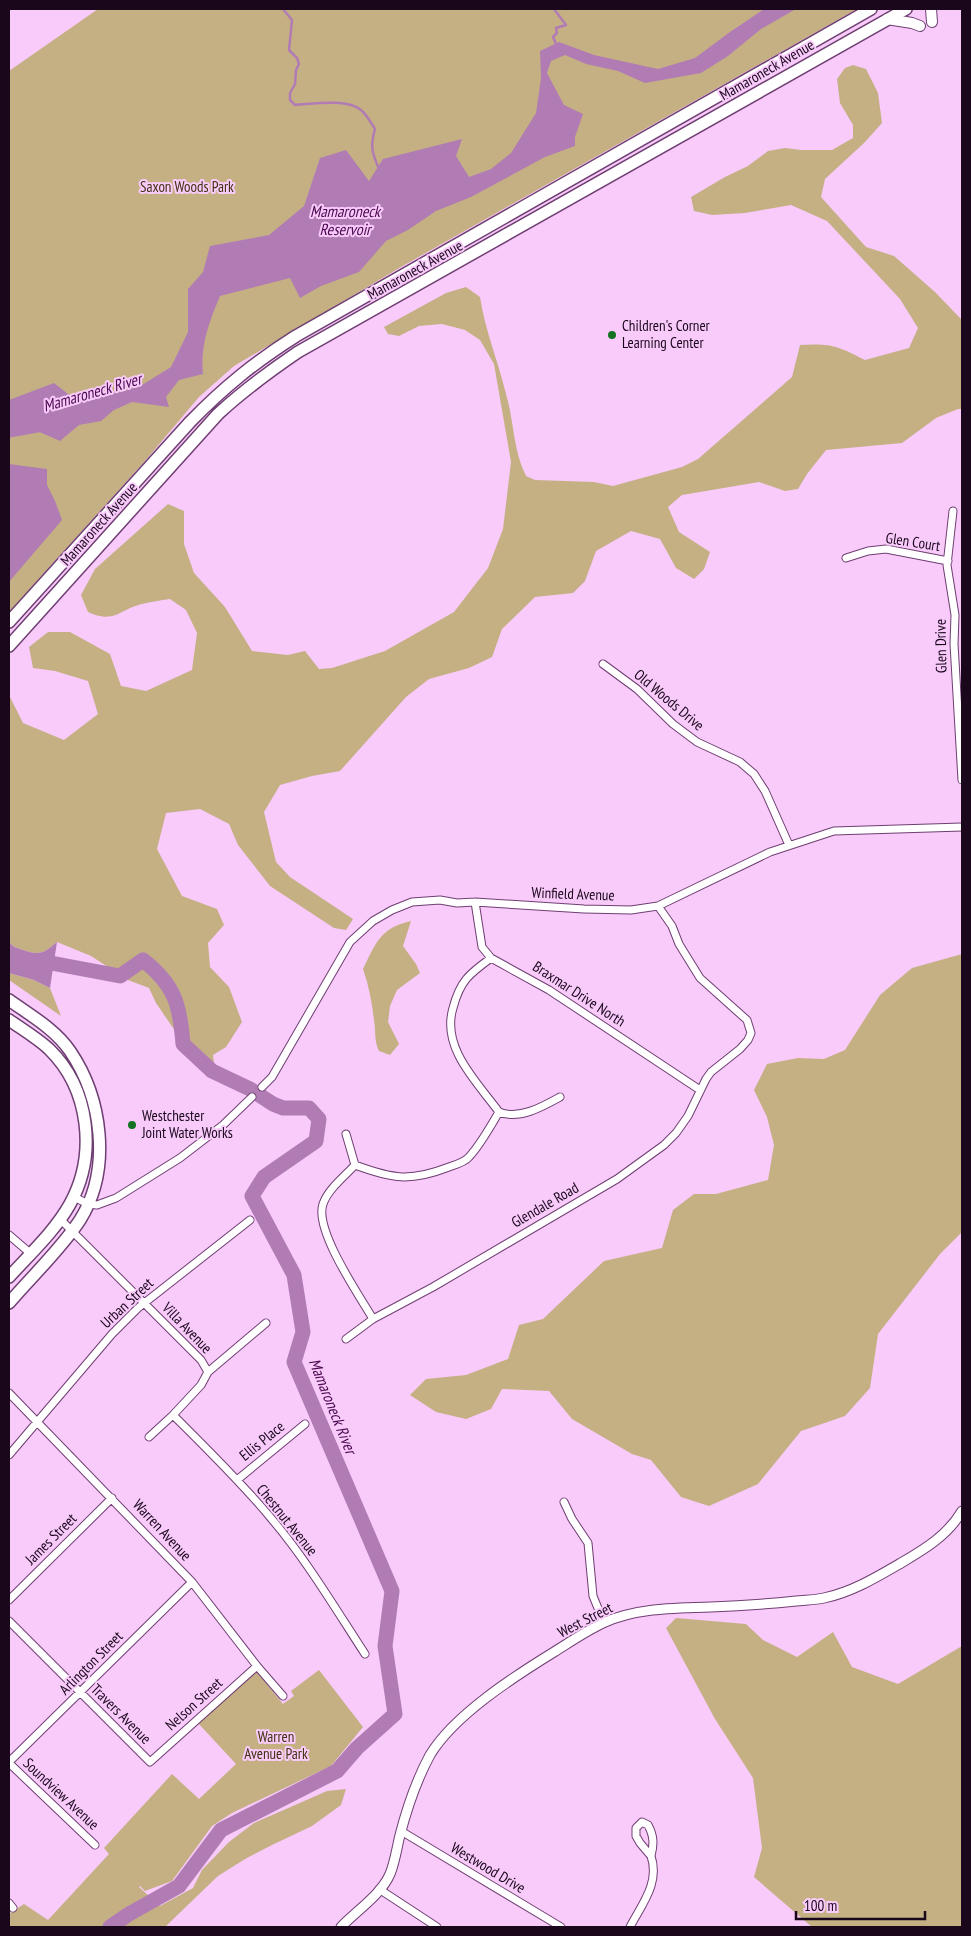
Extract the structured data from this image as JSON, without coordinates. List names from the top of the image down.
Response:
{
  "streets": {
    "main road": ["Mamaroneck Avenue"],
    "street": [
      "Glen Court",
      "Glen Drive",
      "Old Woods Drive",
      "Winfield Avenue",
      "Braxmar Drive North",
      "Glendale Road",
      "Urban Street",
      "Villa Avenue",
      "Ellis Place",
      "Chestnut Avenue",
      "Warren Avenue",
      "James Street",
      "West Street",
      "Arlington Street",
      "Nelson Street",
      "Travers Avenue",
      "Soundview Avenue",
      "Westwood Drive"
    ]
  },
  "crossings": [
    ["Glen Court", "Glen Drive"],
    ["Old Woods Drive", "Winfield Avenue"],
    ["Winfield Avenue", "Glendale Road"],
    ["Braxmar Drive North", "Glendale Road"],
    ["Urban Street", "Villa Avenue"],
    ["Urban Street", "Warren Avenue"],
    ["Ellis Place", "Chestnut Avenue"],
    ["Warren Avenue", "James Street"],
    ["Warren Avenue", "Arlington Street"],
    ["Warren Avenue", "Nelson Street"],
    ["West Street", "Westwood Drive"],
    ["Arlington Street", "Travers Avenue"],
    ["Arlington Street", "Soundview Avenue"],
    ["Nelson Street", "Travers Avenue"]
  ],
  "water": ["Mamaroneck Reservoir", "Mamaroneck River"],
  "parks": ["Saxon Woods Park", "Warren Avenue Park"],
  "places": ["Children's Corner Learning Center", "Westchester Joint Water Works"],
  "scale_bar": "100 m"
}
